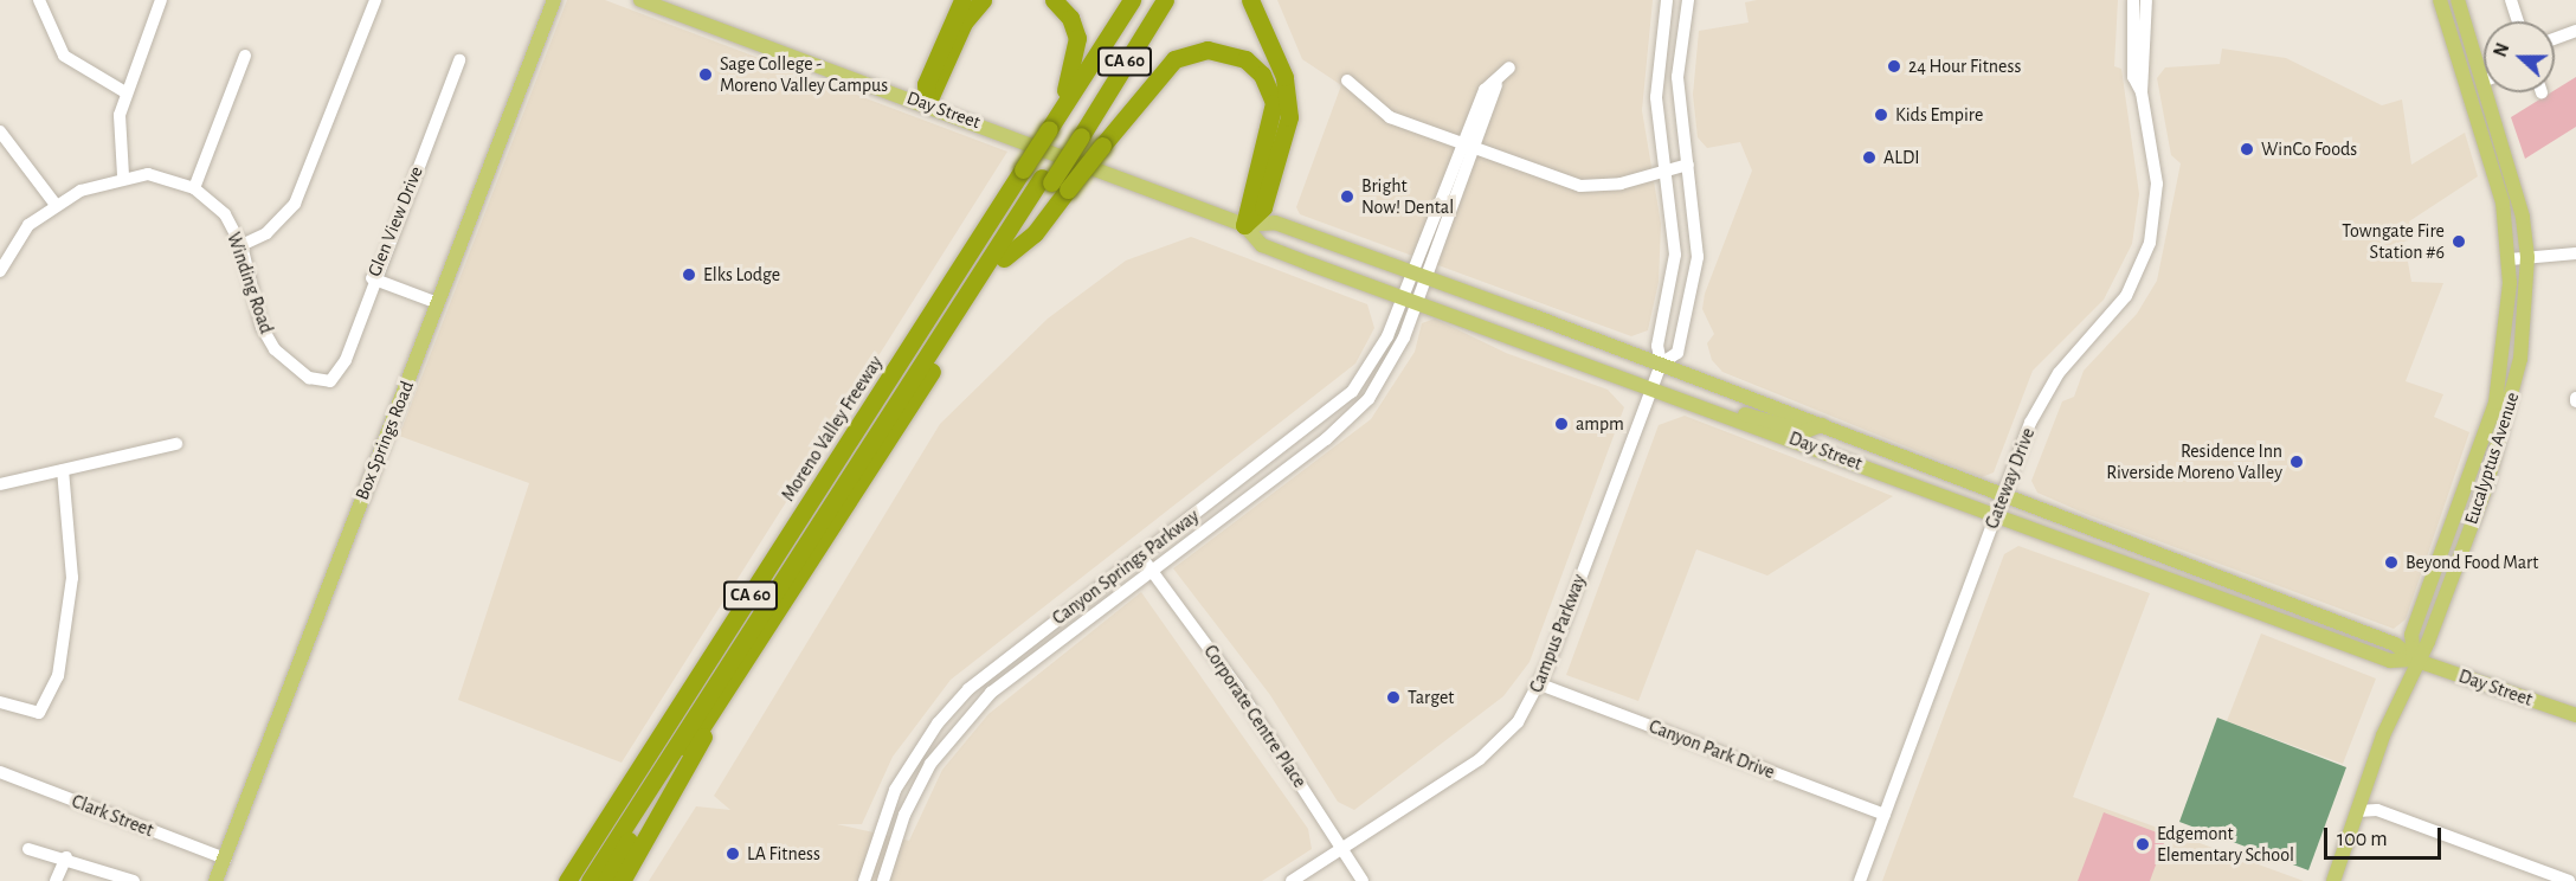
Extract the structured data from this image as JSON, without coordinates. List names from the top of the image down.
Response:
{
  "streets": {
    "highway": ["CA 60", "Moreno Valley Freeway"],
    "main road": ["Day Street", "Box Springs Road", "Eucalyptus Avenue"],
    "street": [
      "Glen View Drive",
      "Winding Road",
      "Gateway Drive",
      "Canyon Springs Parkway",
      "Campus Parkway",
      "Corporate Centre Place",
      "Canyon Park Drive",
      "Clark Street"
    ]
  },
  "crossings": [
    ["Day Street", "Eucalyptus Avenue"],
    ["Day Street", "Gateway Drive"],
    ["Day Street", "Canyon Springs Parkway"],
    ["Day Street", "Campus Parkway"],
    ["Glen View Drive", "Winding Road"],
    ["Box Springs Road", "Clark Street"],
    ["Gateway Drive", "Canyon Park Drive"],
    ["Canyon Springs Parkway", "Corporate Centre Place"],
    ["Campus Parkway", "Corporate Centre Place"],
    ["Campus Parkway", "Canyon Park Drive"]
  ],
  "places": [
    "24 Hour Fitness",
    "Sage College - Moreno Valley Campus",
    "Kids Empire",
    "WinCo Foods",
    "ALDI",
    "Bright Now! Dental",
    "Towngate Fire Station #6",
    "Elks Lodge",
    "ampm",
    "Residence Inn Riverside Moreno Valley",
    "Beyond Food Mart",
    "Target",
    "Edgemont Elementary School",
    "LA Fitness"
  ],
  "scale_bar": "100 m",
  "north": "left"
}
